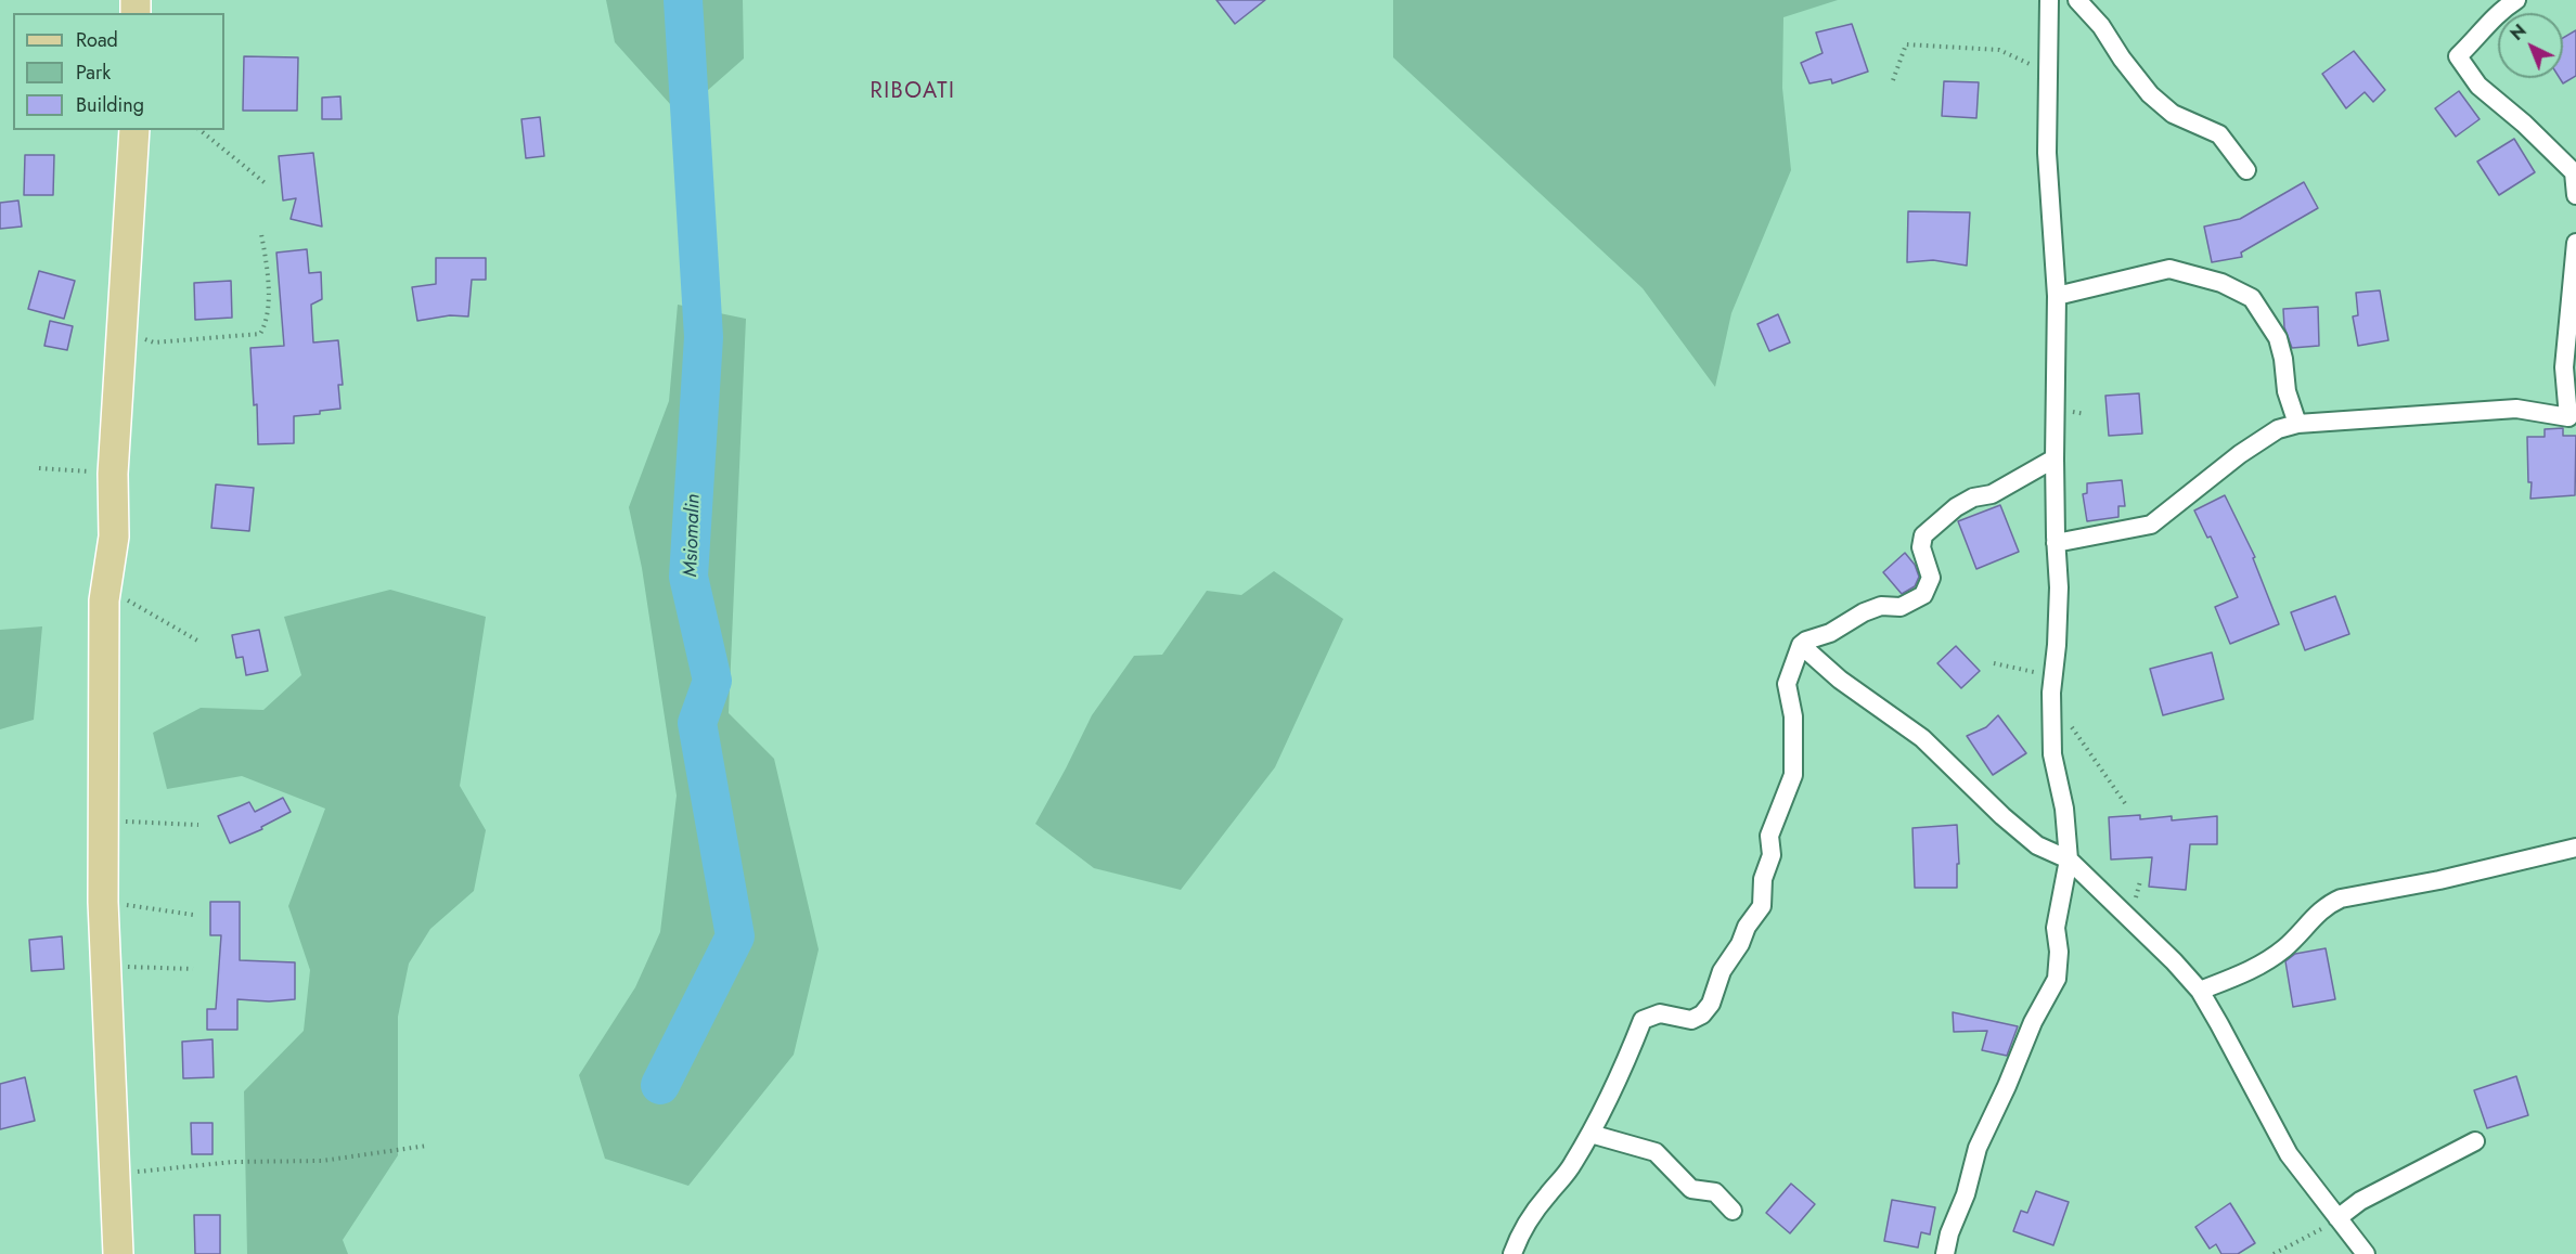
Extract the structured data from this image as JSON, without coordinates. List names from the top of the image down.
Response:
{
  "districts": ["RIBOATI"],
  "water": ["Msiomalin"],
  "legend": ["Road", "Park", "Building"],
  "north": "top left"
}
